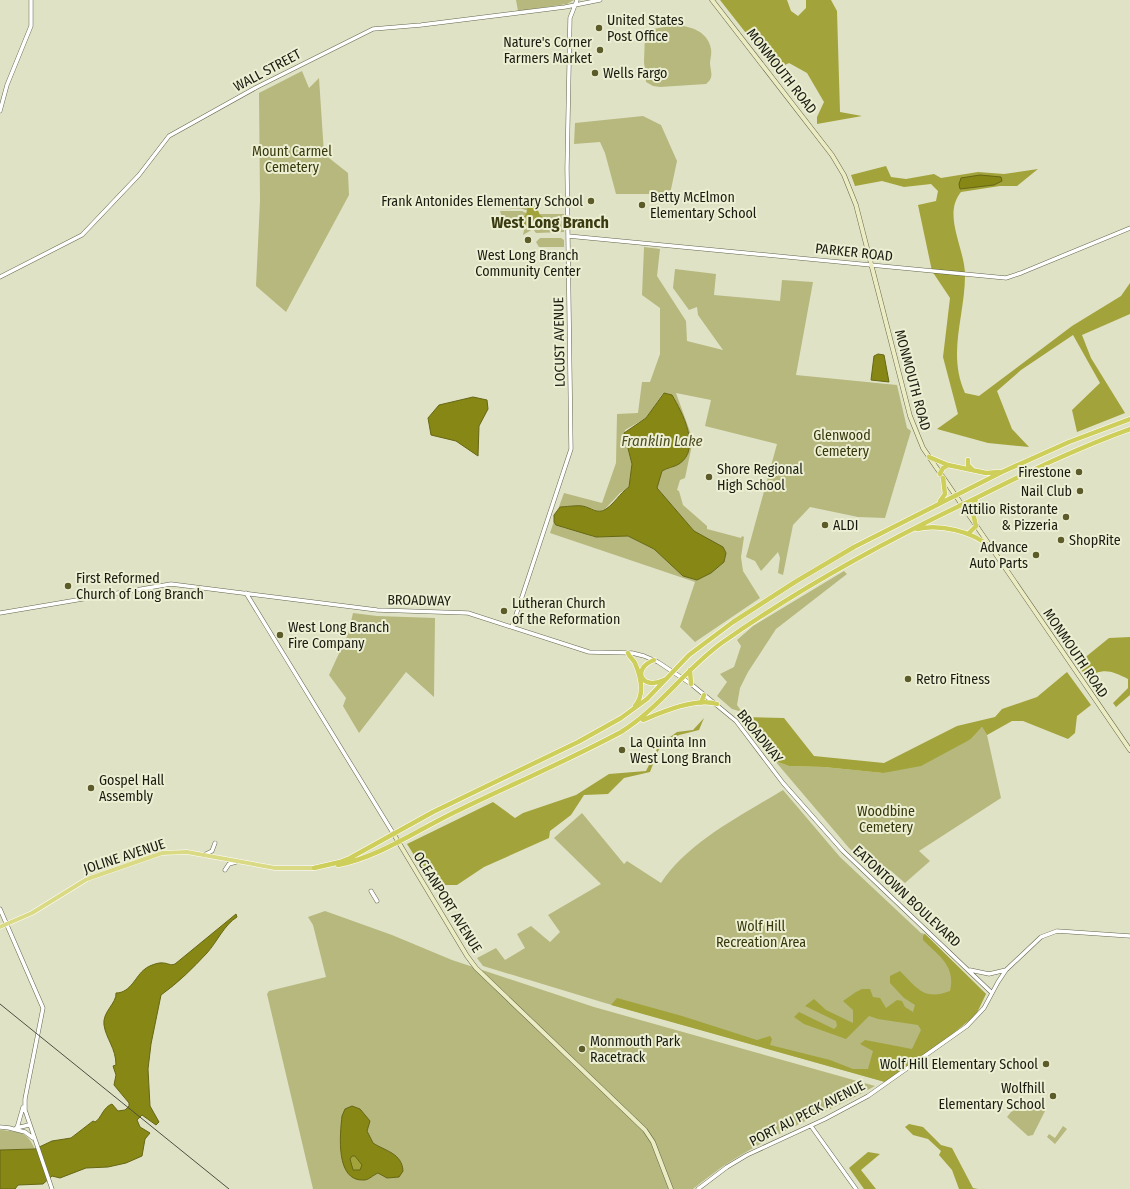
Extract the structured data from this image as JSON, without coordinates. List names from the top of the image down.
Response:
{
  "streets": {
    "main road": ["MONMOUTH ROAD", "JOLINE AVENUE", "OCEANPORT AVENUE"],
    "street": [
      "WALL STREET",
      "PARKER ROAD",
      "LOCUST AVENUE",
      "BROADWAY",
      "EATONTOWN BOULEVARD",
      "PORT AU PECK AVENUE"
    ]
  },
  "crossings": [
    ["WALL STREET", "LOCUST AVENUE"],
    ["MONMOUTH ROAD", "PARKER ROAD"],
    ["PARKER ROAD", "LOCUST AVENUE"],
    ["LOCUST AVENUE", "BROADWAY"],
    ["BROADWAY", "EATONTOWN BOULEVARD"],
    ["BROADWAY", "OCEANPORT AVENUE"],
    ["EATONTOWN BOULEVARD", "PORT AU PECK AVENUE"]
  ],
  "districts": ["West Long Branch"],
  "water": ["Franklin Lake"],
  "parks": [
    "Mount Carmel Cemetery",
    "Glenwood Cemetery",
    "Woodbine Cemetery",
    "Wolf Hill Recreation Area"
  ],
  "places": [
    "United States Post Office",
    "Nature's Corner Farmers Market",
    "Wells Fargo",
    "Frank Antonides Elementary School",
    "Betty McElmon Elementary School",
    "West Long Branch Community Center",
    "Firestone",
    "Shore Regional High School",
    "Nail Club",
    "Attilio Ristorante & Pizzeria",
    "ALDI",
    "ShopRite",
    "Advance Auto Parts",
    "First Reformed Church of Long Branch",
    "Lutheran Church of the Reformation",
    "West Long Branch Fire Company",
    "Retro Fitness",
    "La Quinta Inn West Long Branch",
    "Gospel Hall Assembly",
    "Monmouth Park Racetrack",
    "Wolf Hill Elementary School",
    "Wolfhill Elementary School"
  ]
}
